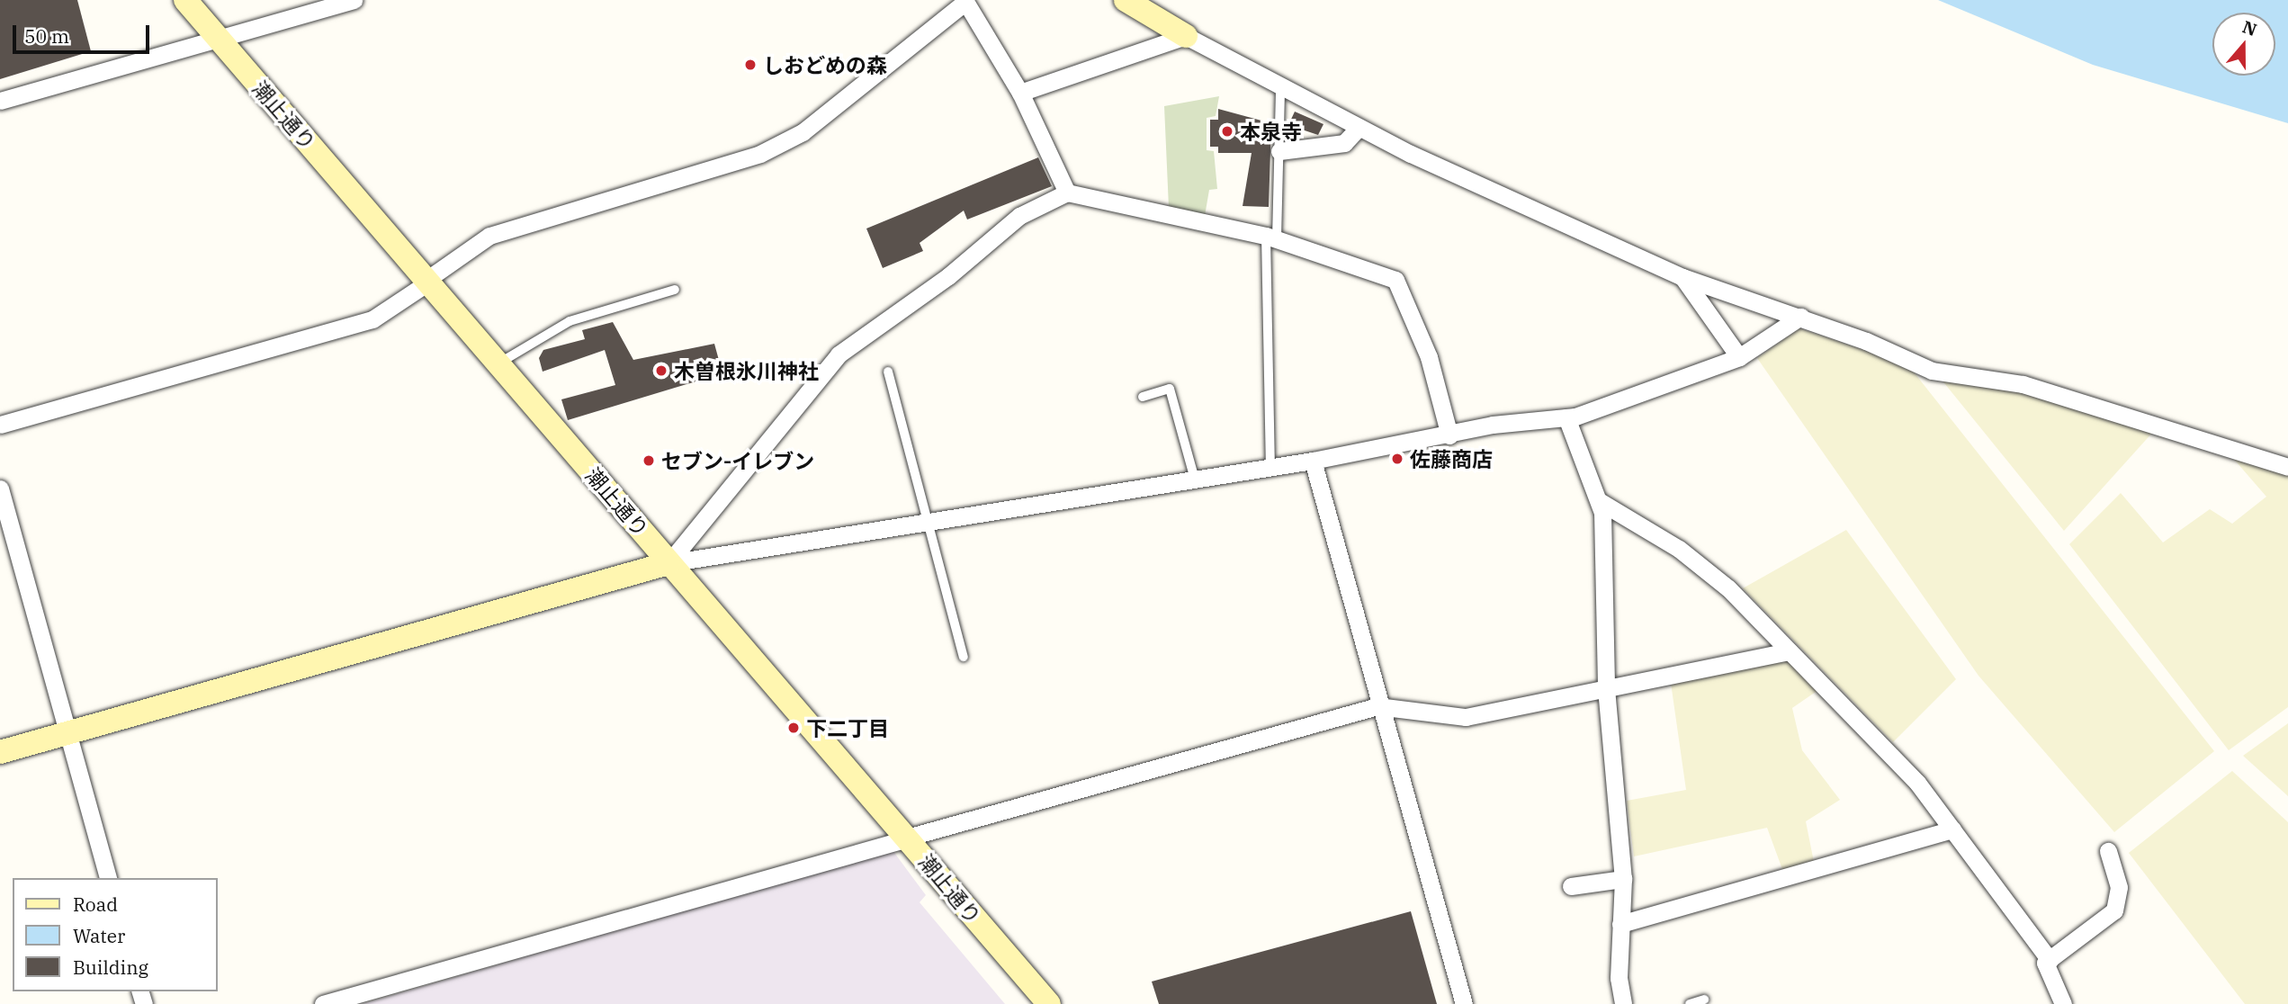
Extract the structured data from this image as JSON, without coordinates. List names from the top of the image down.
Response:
{
  "streets": {
    "street": ["潮止通り"]
  },
  "places": [
    "しおどめの森",
    "本泉寺",
    "木曽根氷川神社",
    "佐藤商店",
    "セブン-イレブン",
    "下二丁目"
  ],
  "legend": ["Road", "Water", "Building"],
  "scale_bar": "50 m",
  "north": "top"
}
